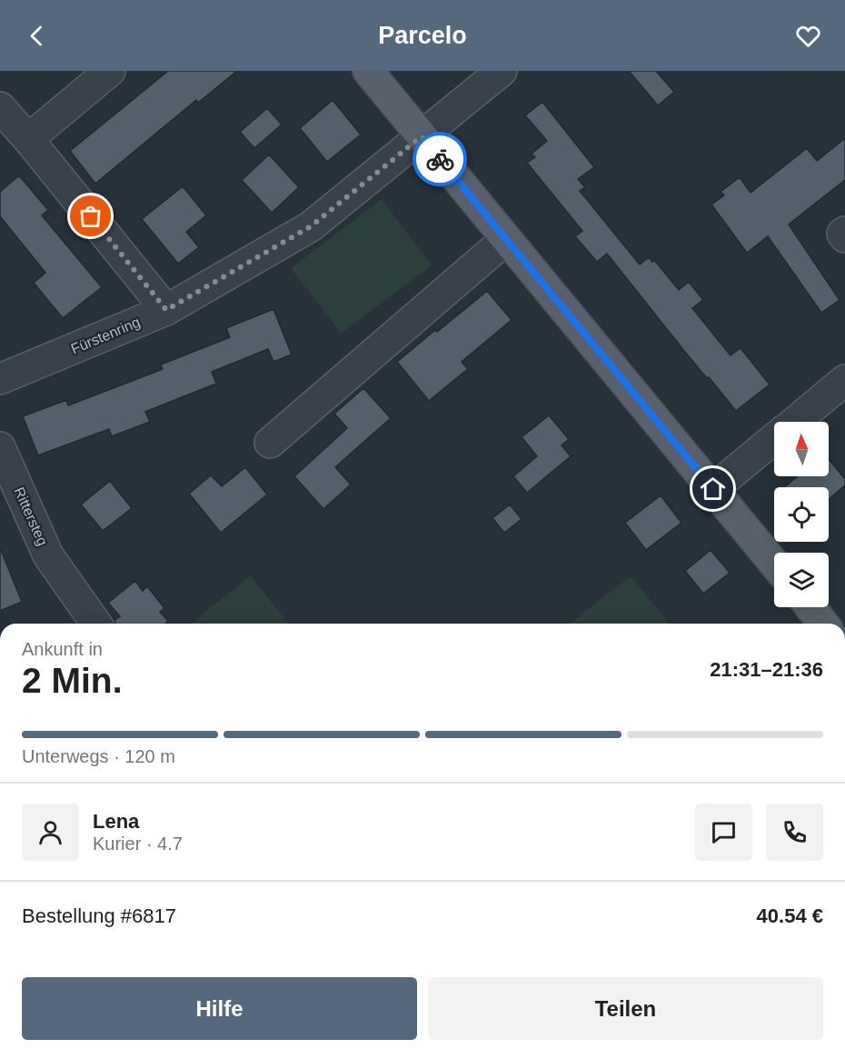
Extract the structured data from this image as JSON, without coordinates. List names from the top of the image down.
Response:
{
  "streets": {
    "street": ["Fürstenring", "Rittersteg"]
  },
  "north": "top",
  "page": {
    "header": "Parcelo",
    "heading": ["2 Min.", "Ankunft in", "21:31–21:36"],
    "panel": [
      "Lena",
      "Kurier · 4.7",
      "Bestellung #6817",
      "40.54 €"
    ],
    "bar": "Unterwegs · 120 m",
    "buttons": ["Hilfe", "Teilen"]
  }
}
